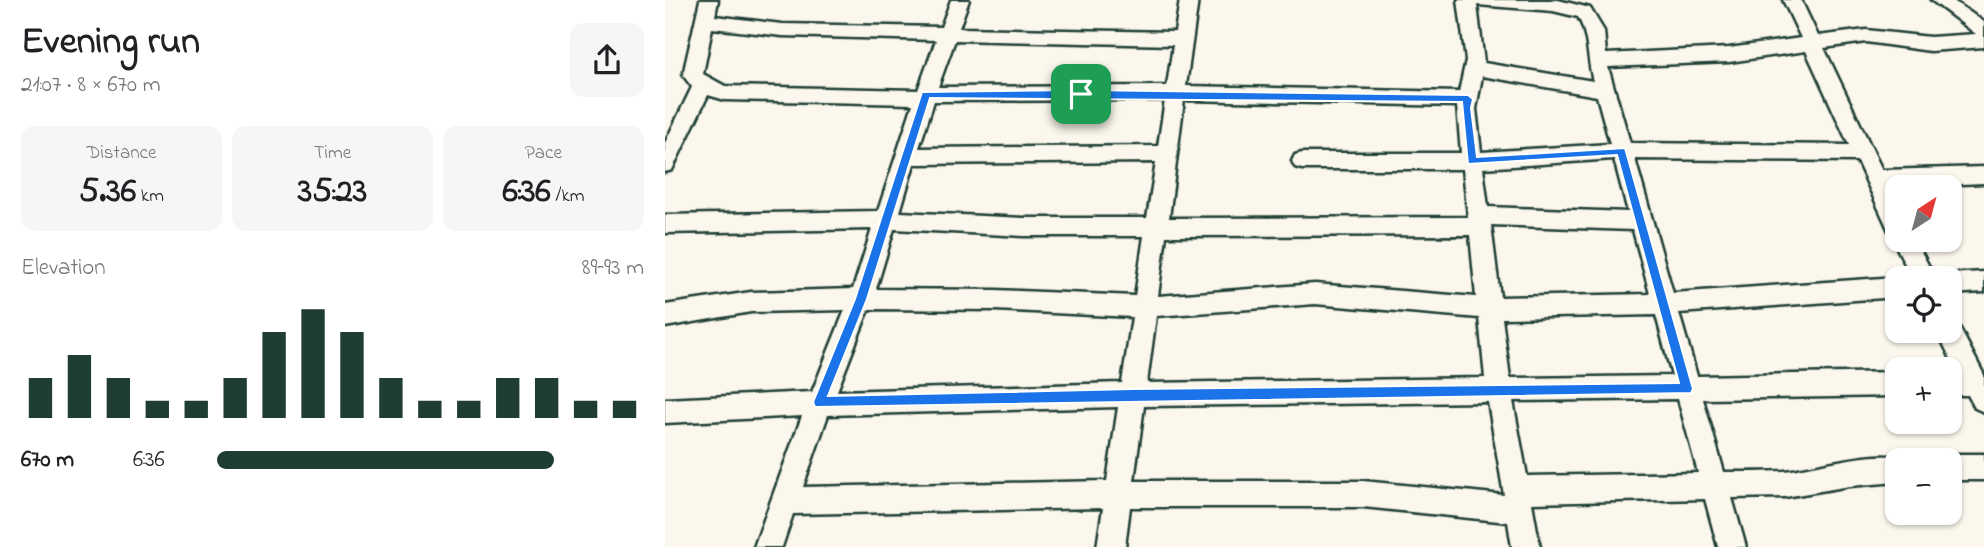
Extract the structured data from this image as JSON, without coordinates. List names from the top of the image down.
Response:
{
  "north": "top right",
  "page": {
    "heading": ["Evening run", "21:07 · 8 × 670 m"],
    "stats": [
      ["Distance", "5.36 km"],
      ["Time", "35:23"],
      ["Pace", "6:36 /km"]
    ],
    "map_buttons": ["+", "−"],
    "chart": ["Elevation", "89–93 m"],
    "list": [
      {
        "name": "670 m",
        "note": "6:36"
      }
    ]
  }
}
